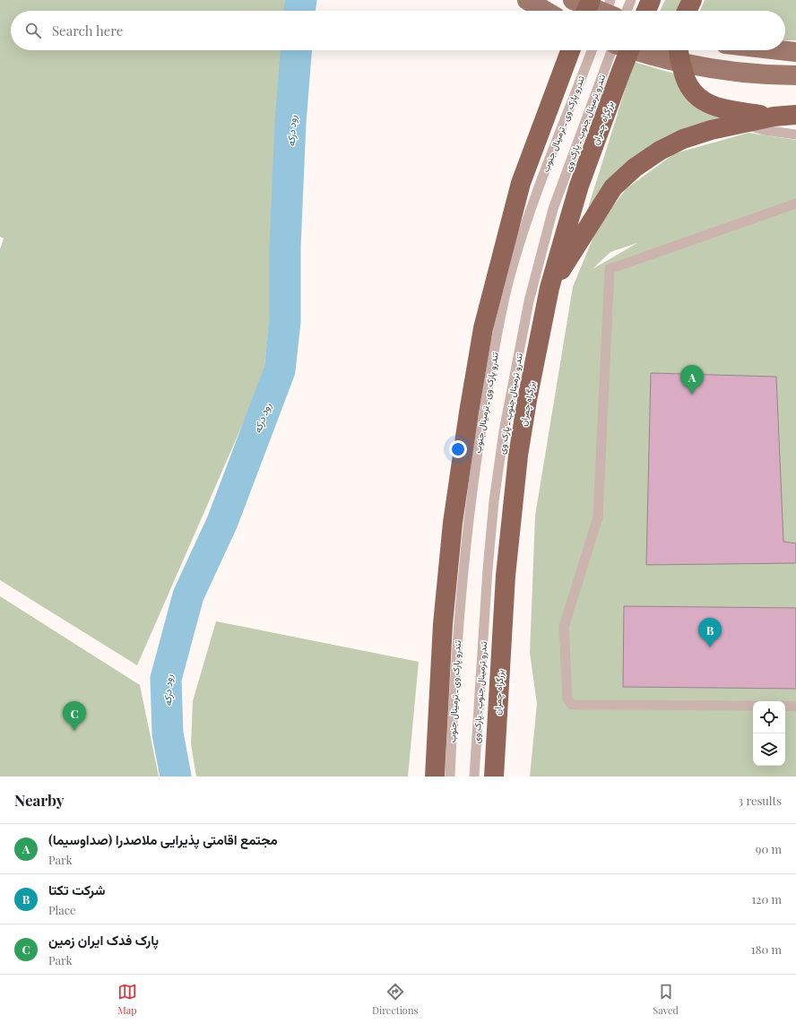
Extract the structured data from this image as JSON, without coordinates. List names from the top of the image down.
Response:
{
  "streets": {
    "highway": ["بزرگراه چمران"],
    "lane": ["تندرو ترمینال جنوب ـ پارک وی", "تندرو پارک وی ـ ترمینال جنوب"]
  },
  "water": ["رود درکه"],
  "page": {
    "search": "Search here",
    "pins": ["A", "B", "C"],
    "heading": ["Nearby", "3 results"],
    "list": [
      {
        "mark": "A",
        "name": "مجتمع اقامتی پذیرایی ملاصدرا (صداوسیما)",
        "note": "Park",
        "value": "90 m"
      },
      {
        "mark": "B",
        "name": "شرکت تکتا",
        "note": "Place",
        "value": "120 m"
      },
      {
        "mark": "C",
        "name": "پارک فدک ایران زمین",
        "note": "Park",
        "value": "180 m"
      }
    ],
    "nav": ["Map", "Directions", "Saved"]
  }
}
